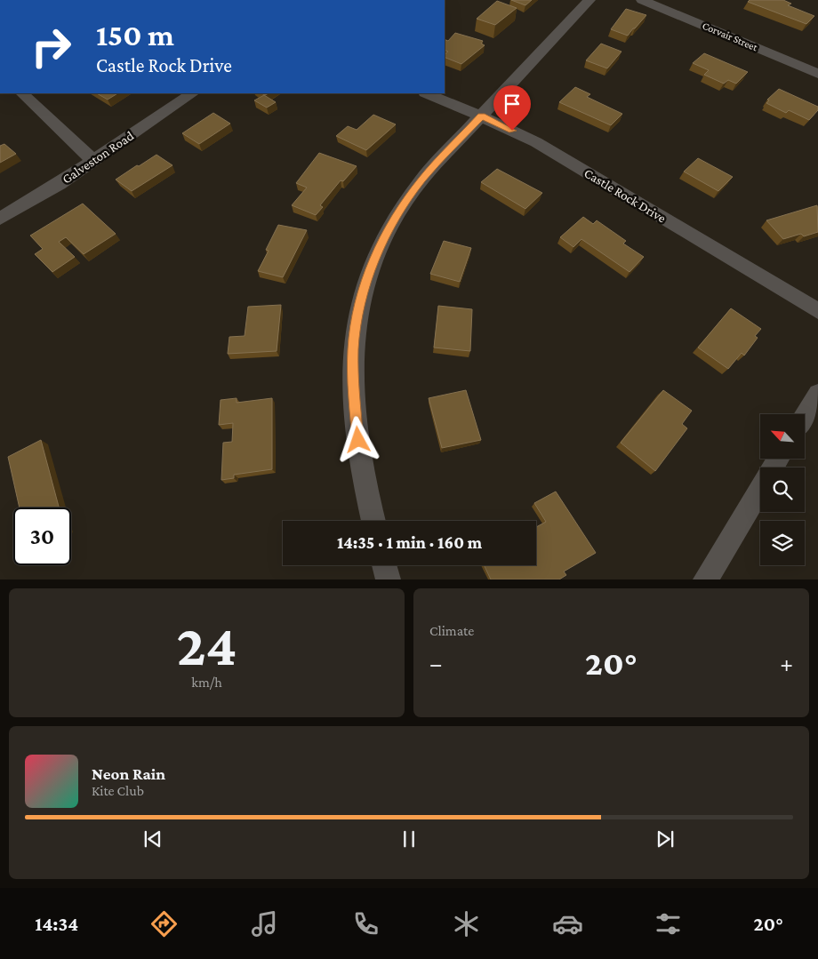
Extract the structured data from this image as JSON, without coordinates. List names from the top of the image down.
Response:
{
  "streets": {
    "street": ["Corvair Street", "Galveston Road", "Castle Rock Drive"]
  },
  "north": "top left",
  "page": {
    "turn": ["150 m", "Castle Rock Drive"],
    "limit": "30",
    "trip": "14:35 · 1 min · 160 m",
    "tile": [
      ["24", "km/h"],
      "Climate"
    ],
    "heat": ["−", "20°", "+"],
    "song": ["Neon Rain", "Kite Club"],
    "tabs": ["14:34", "20°"]
  }
}
